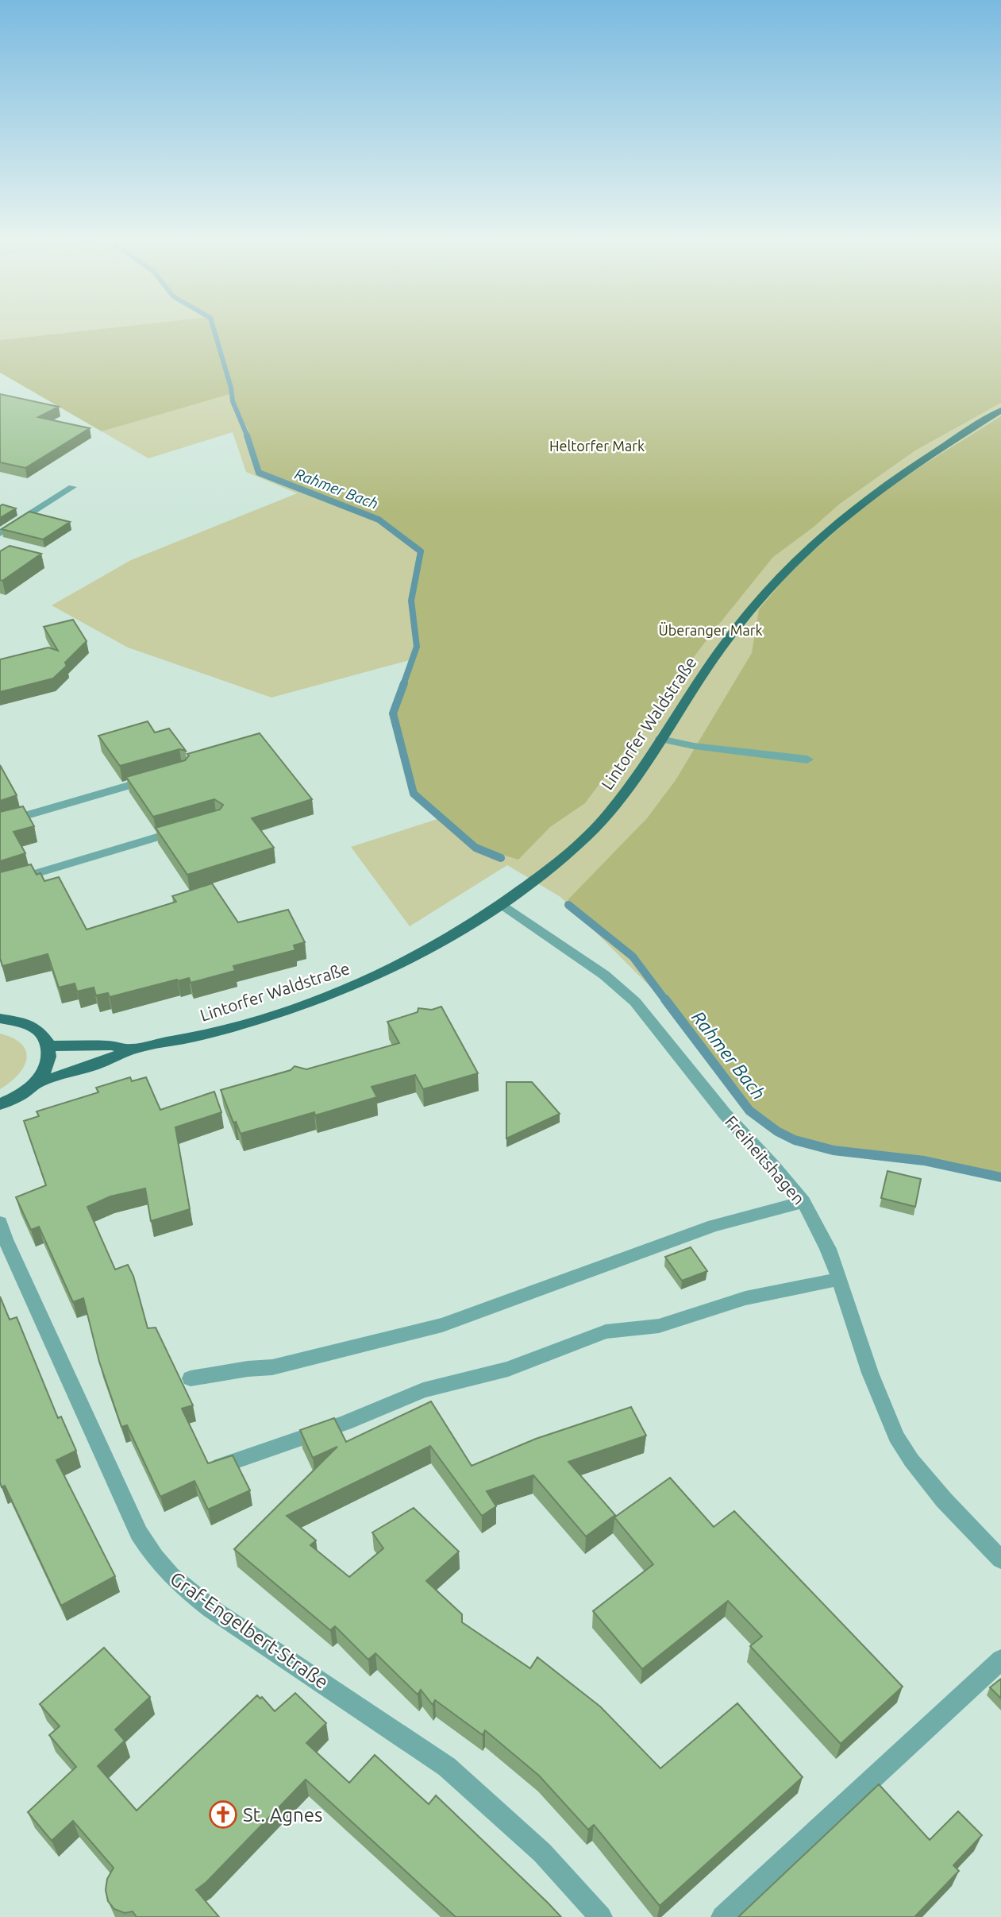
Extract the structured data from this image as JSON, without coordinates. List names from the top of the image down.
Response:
{
  "streets": {
    "main road": ["Lintorfer Waldstraße"],
    "street": ["Freiheitshagen", "Graf-Engelbert-Straße"]
  },
  "crossings": [
    ["Lintorfer Waldstraße", "Freiheitshagen"]
  ],
  "water": ["Rahmer Bach"],
  "parks": ["Heltorfer Mark", "Überanger Mark"],
  "places": {
    "church": ["St. Agnes"]
  }
}
